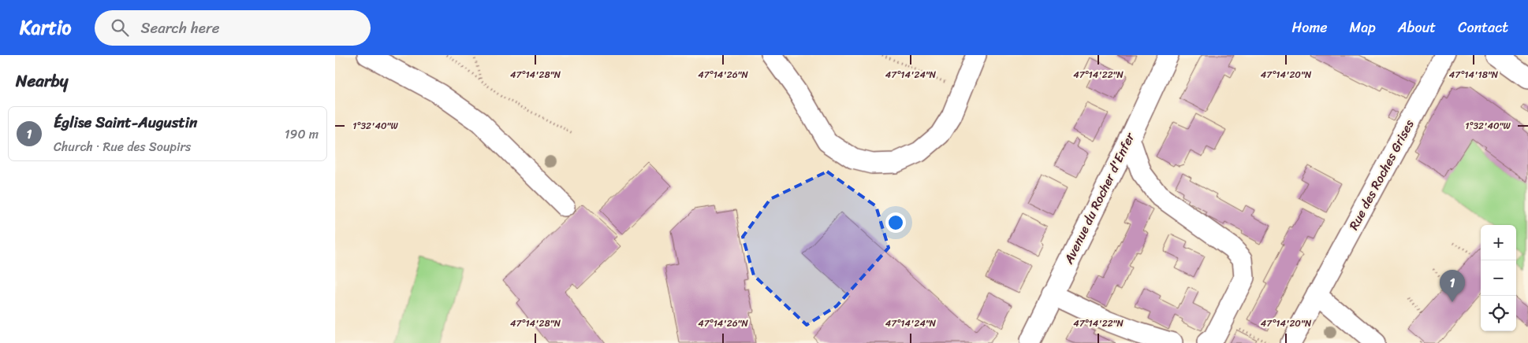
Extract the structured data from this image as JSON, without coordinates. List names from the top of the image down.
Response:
{
  "streets": {
    "street": ["Rue des Roches Grises", "Avenue du Rocher d'Enfer"]
  },
  "page": {
    "header": "Kartio",
    "search": "Search here",
    "nav": [
      "Home",
      "Map",
      "About",
      "Contact"
    ],
    "heading": "Nearby",
    "list": [
      {
        "mark": "1",
        "name": "Église Saint-Augustin",
        "note": "Church · Rue des Soupirs",
        "value": "190 m"
      }
    ],
    "map_buttons": ["+", "−"],
    "pins": "1"
  },
  "coordinates": [
    "47°14'28\"N",
    "47°14'26\"N",
    "47°14'24\"N",
    "47°14'22\"N",
    "47°14'20\"N",
    "47°14'18\"N",
    "1°32'40\"W"
  ]
}
